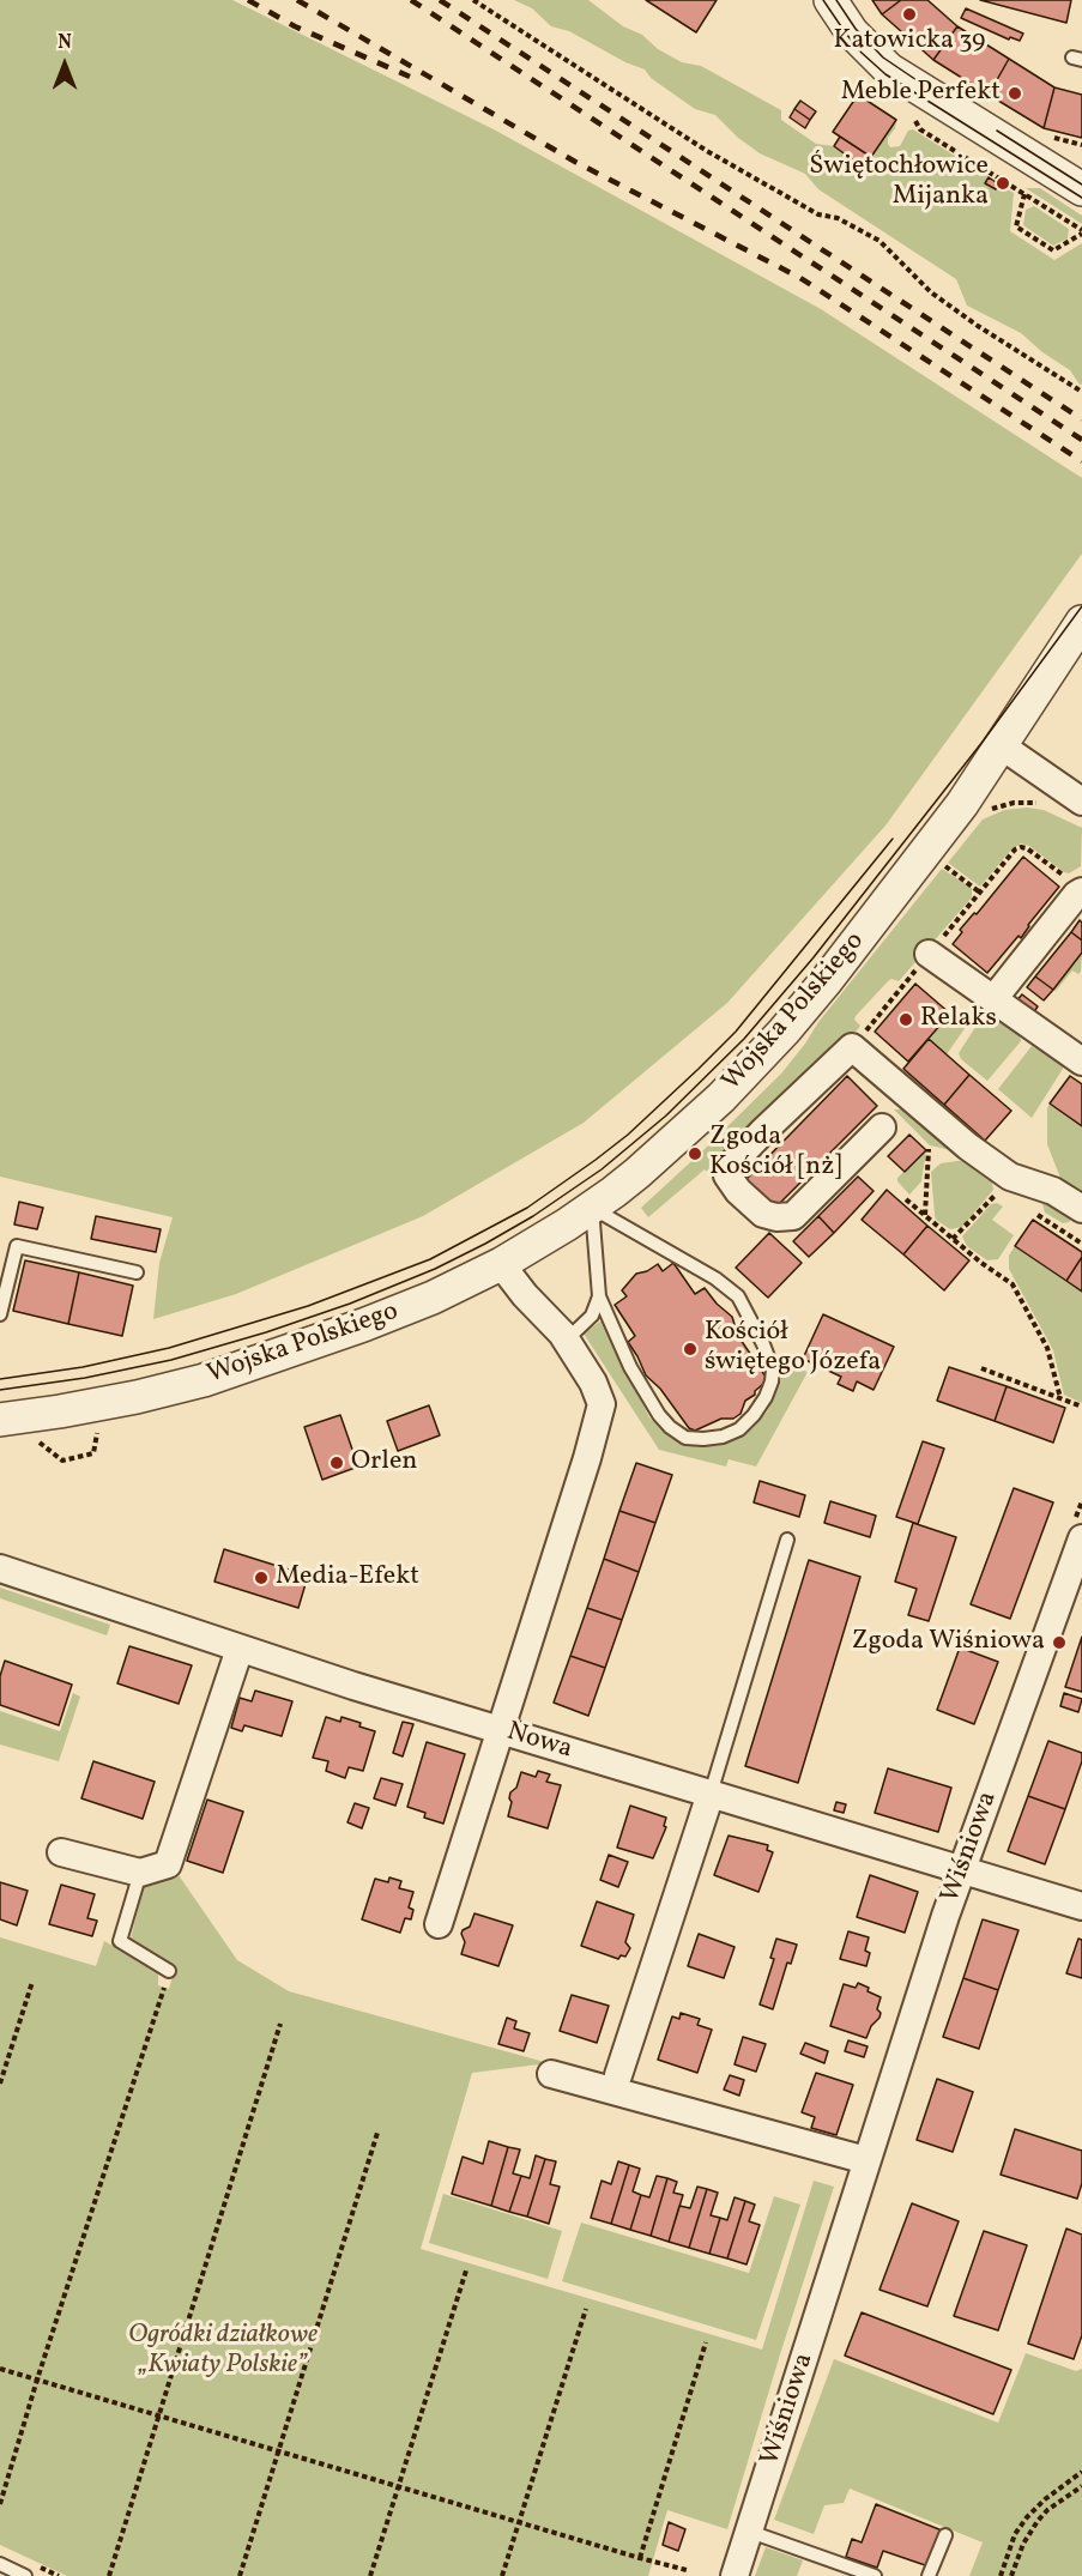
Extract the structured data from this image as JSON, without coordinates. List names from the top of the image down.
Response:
{
  "streets": {
    "street": ["Wojska Polskiego", "Nowa", "Wiśniowa"]
  },
  "crossings": [
    ["Nowa", "Wiśniowa"]
  ],
  "parks": ["Ogródki działkowe „Kwiaty Polskie”"],
  "places": [
    "Katowicka 39",
    "Meble Perfekt",
    "Świętochłowice Mijanka",
    "Relaks",
    "Zgoda Kościół [nż]",
    "Kościół świętego Józefa",
    "Orlen",
    "Media-Efekt",
    "Zgoda Wiśniowa"
  ],
  "north": "top"
}
